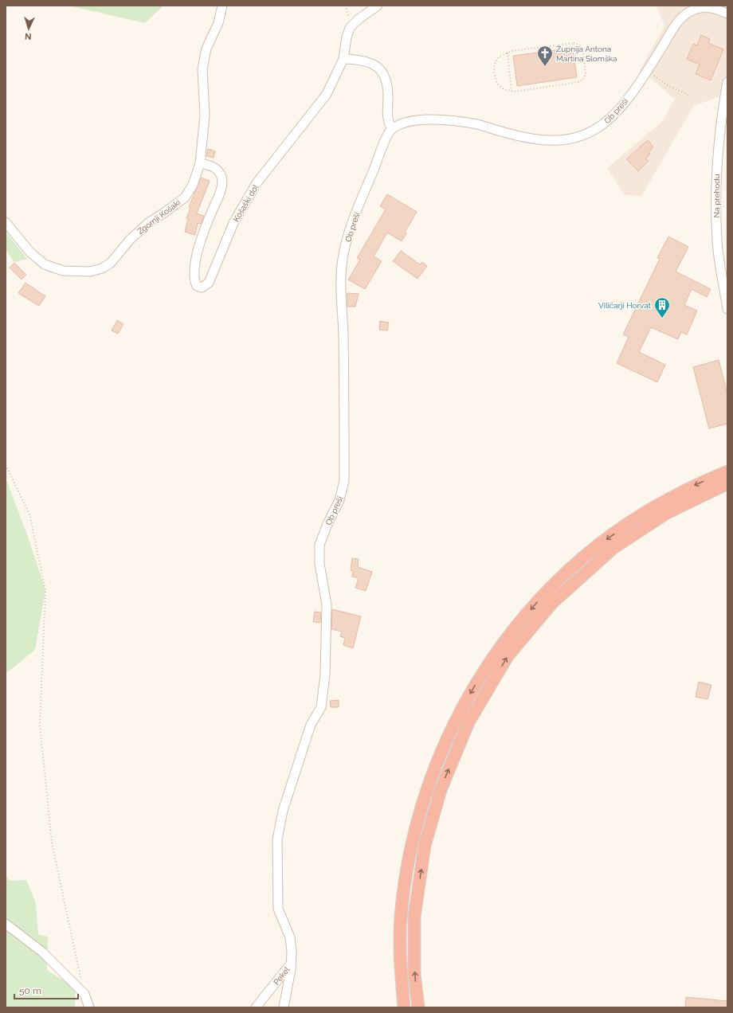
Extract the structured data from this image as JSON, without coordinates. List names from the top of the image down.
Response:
{
  "streets": {
    "street": [
      "Ob preši",
      "Na prehodu",
      "Košaški dol",
      "Zgornji Košaki",
      "Pekel"
    ]
  },
  "crossings": [
    ["Ob preši", "Pekel"],
    ["Košaški dol", "Zgornji Košaki"]
  ],
  "places": {
    "church": ["Župnija Antona Martina Slomška"],
    "building": ["Viličarji Horvat"]
  },
  "scale_bar": "50 m",
  "north": "bottom"
}
